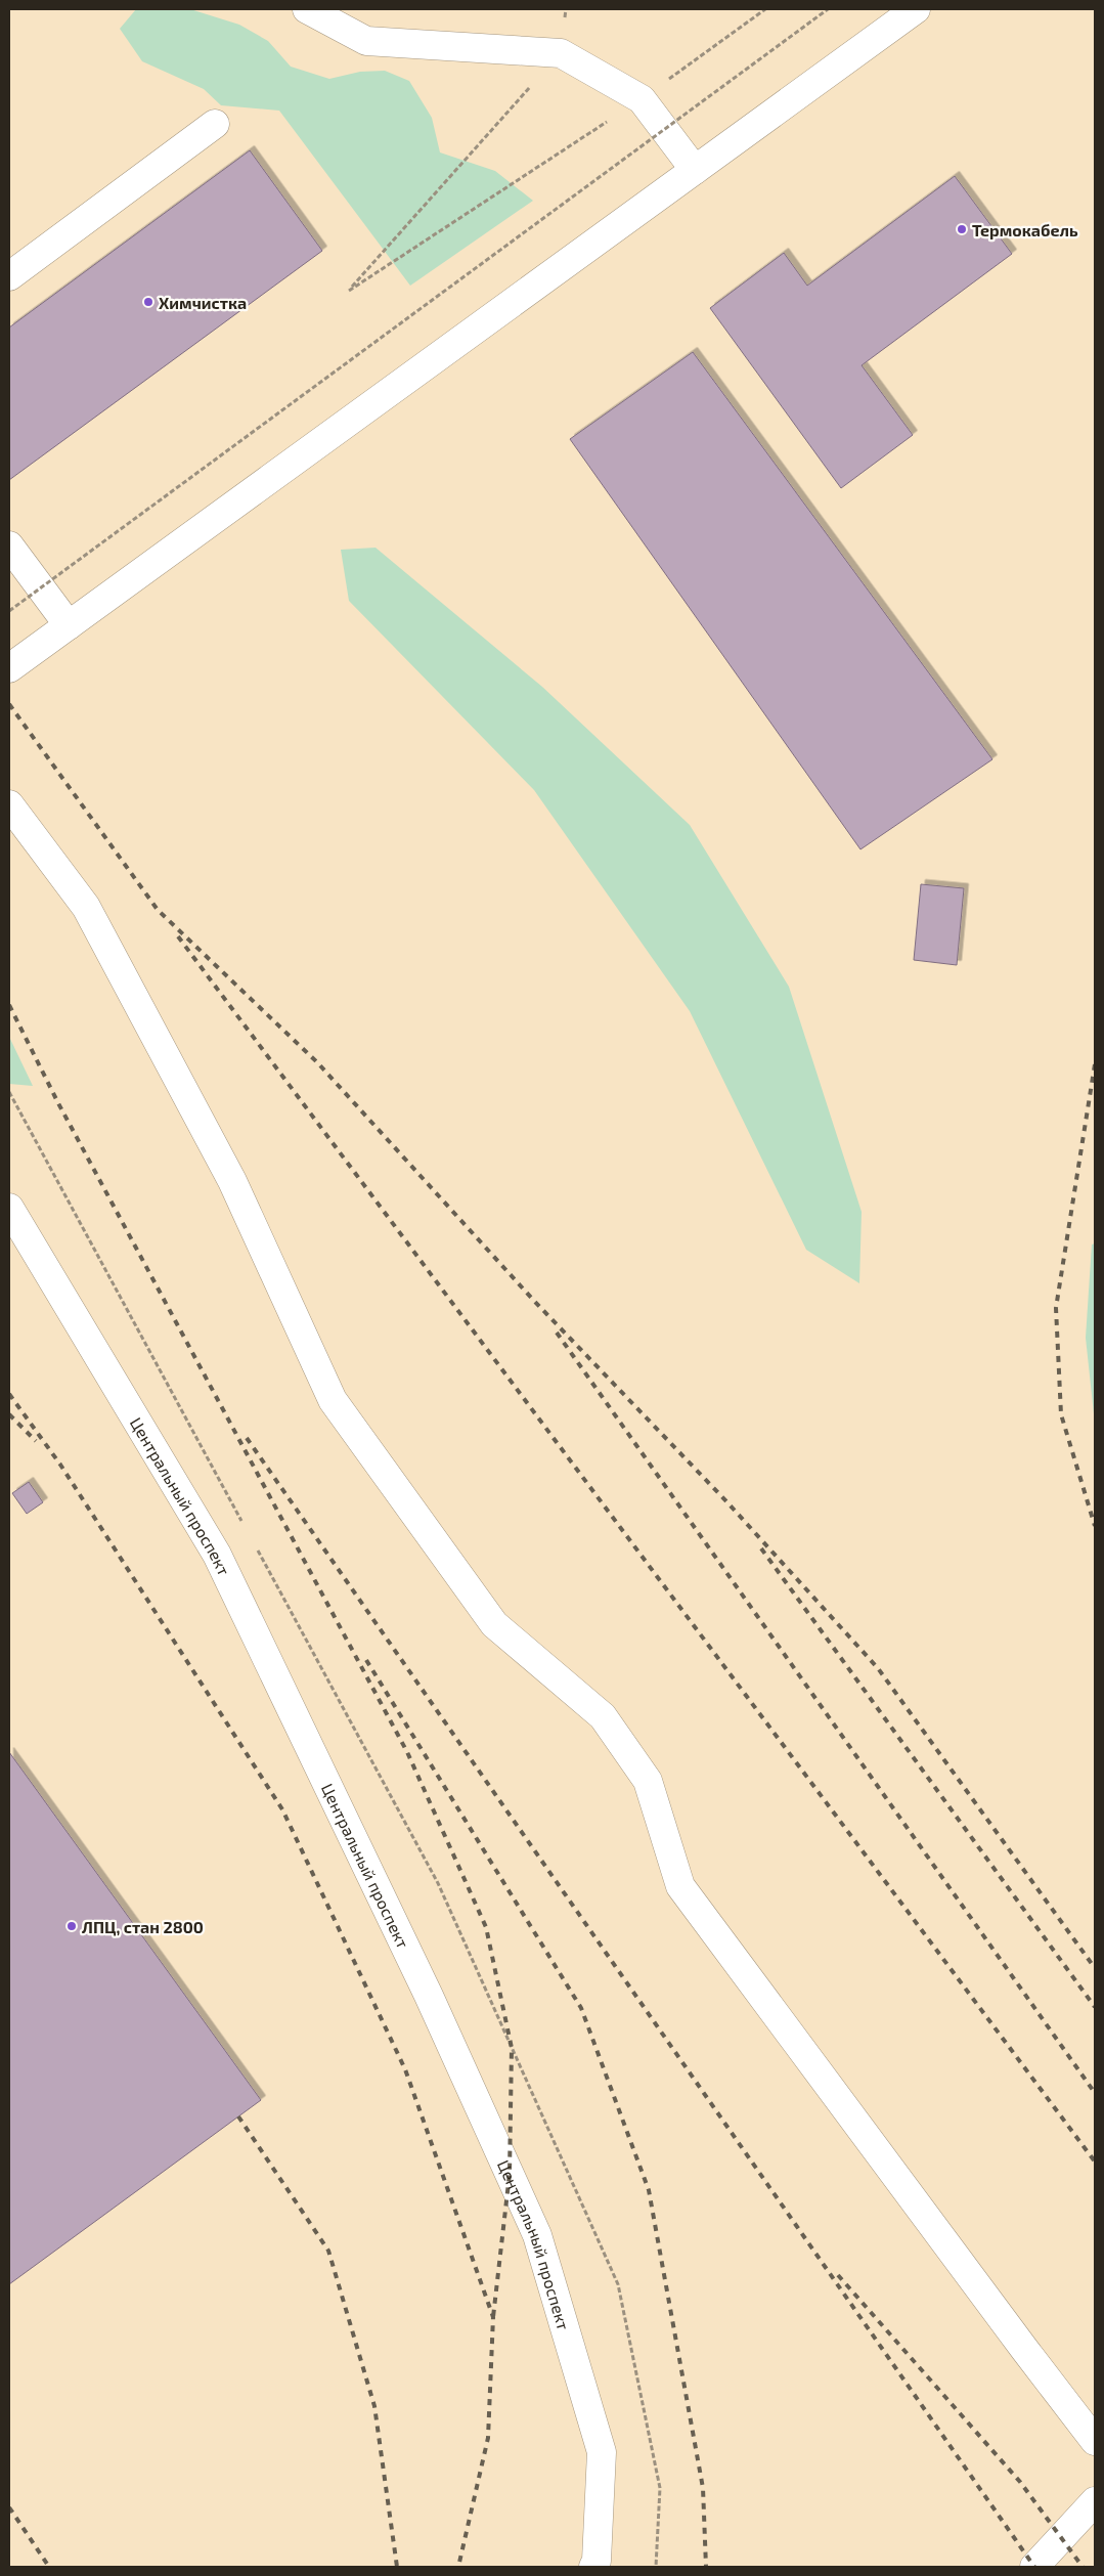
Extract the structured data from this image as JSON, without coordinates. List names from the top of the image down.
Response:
{
  "streets": {
    "street": ["Центральный проспект"]
  },
  "places": ["Термокабель", "Химчистка", "ЛПЦ, стан 2800"]
}
